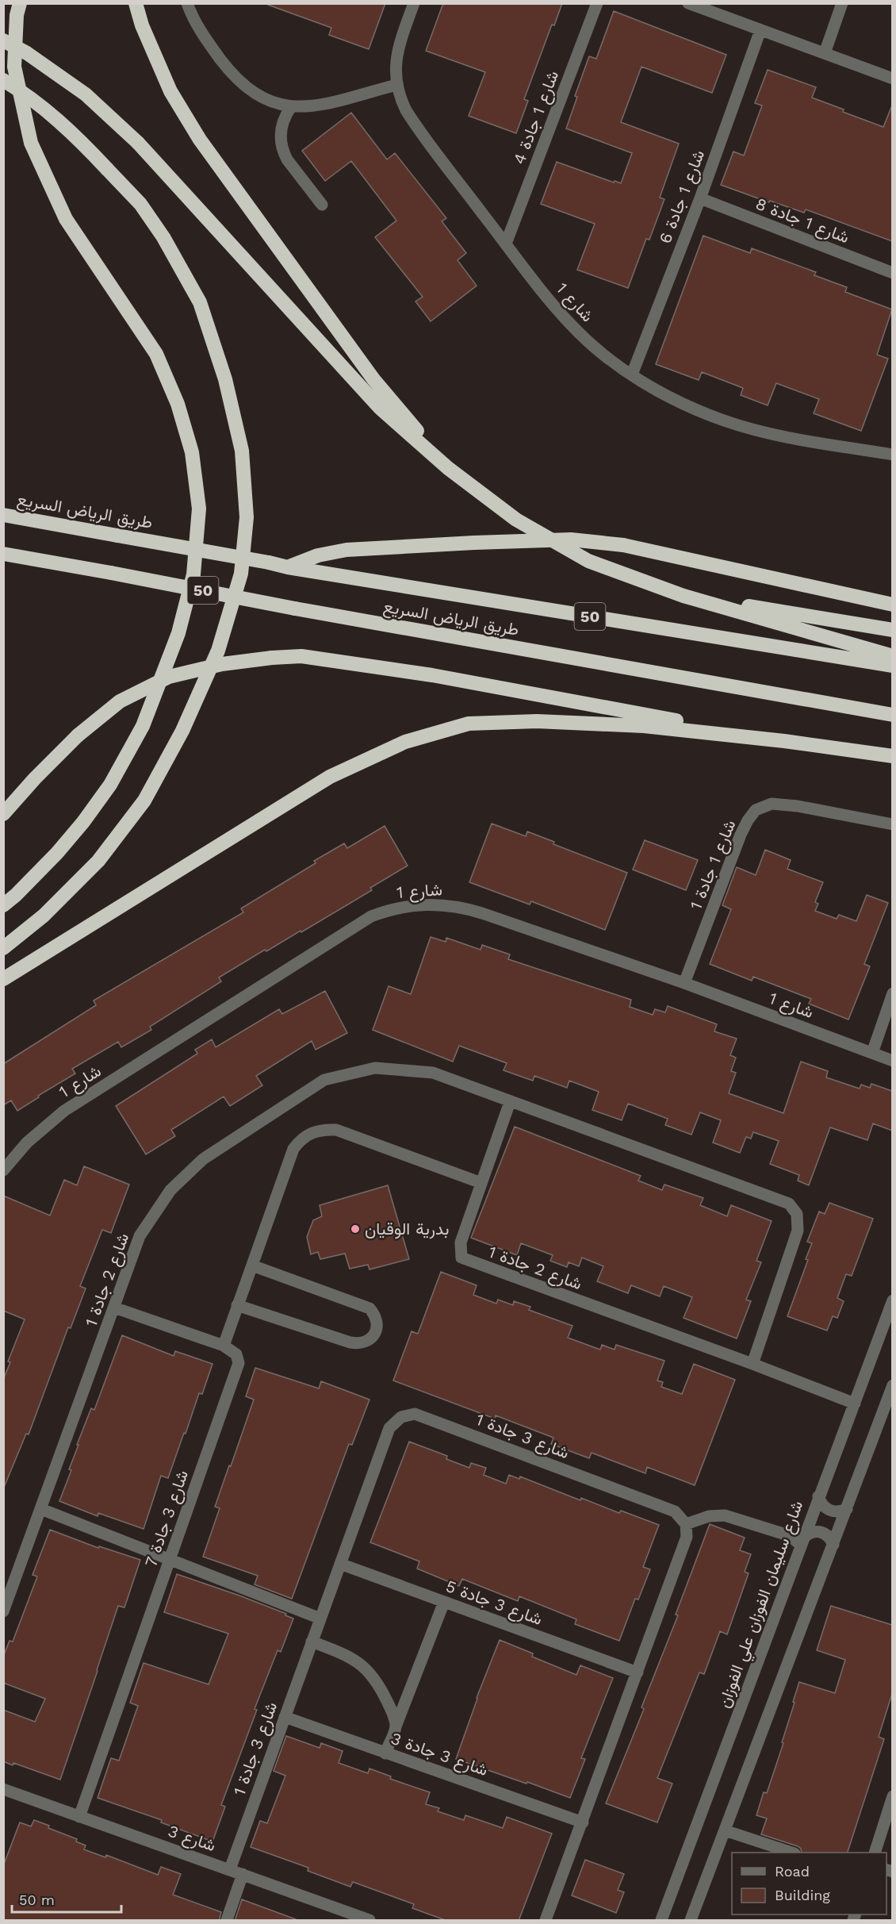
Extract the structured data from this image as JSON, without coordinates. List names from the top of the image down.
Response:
{
  "streets": {
    "highway": ["طريق الرياض السريع", "50"],
    "street": [
      "شارع 1 جادة 4",
      "شارع 1 جادة 6",
      "شارع 1 جادة 8",
      "شارع 1",
      "شارع 1 جادة 1",
      "شارع 2 جادة 1",
      "شارع 3 جادة 1",
      "شارع 3 جادة 7",
      "شارع 3 جادة 5",
      "شارع سليمان الفوزان علي الفوزان",
      "شارع 3 جادة 3",
      "شارع 3"
    ]
  },
  "crossings": [
    ["شارع 1 جادة 4", "شارع 1"],
    ["شارع 1 جادة 6", "شارع 1 جادة 8"],
    ["شارع 1 جادة 6", "شارع 1"],
    ["شارع 1", "شارع 1 جادة 1"],
    ["شارع 2 جادة 1", "شارع 3 جادة 7"],
    ["شارع 2 جادة 1", "شارع سليمان الفوزان علي الفوزان"],
    ["شارع 3 جادة 1", "شارع 3 جادة 5"],
    ["شارع 3 جادة 1", "شارع 3 جادة 3"],
    ["شارع 3 جادة 1", "شارع 3"],
    ["شارع 3 جادة 7", "شارع 3"]
  ],
  "places": ["بدرية الوقيان"],
  "legend": ["Road", "Building"],
  "scale_bar": "50 m"
}
